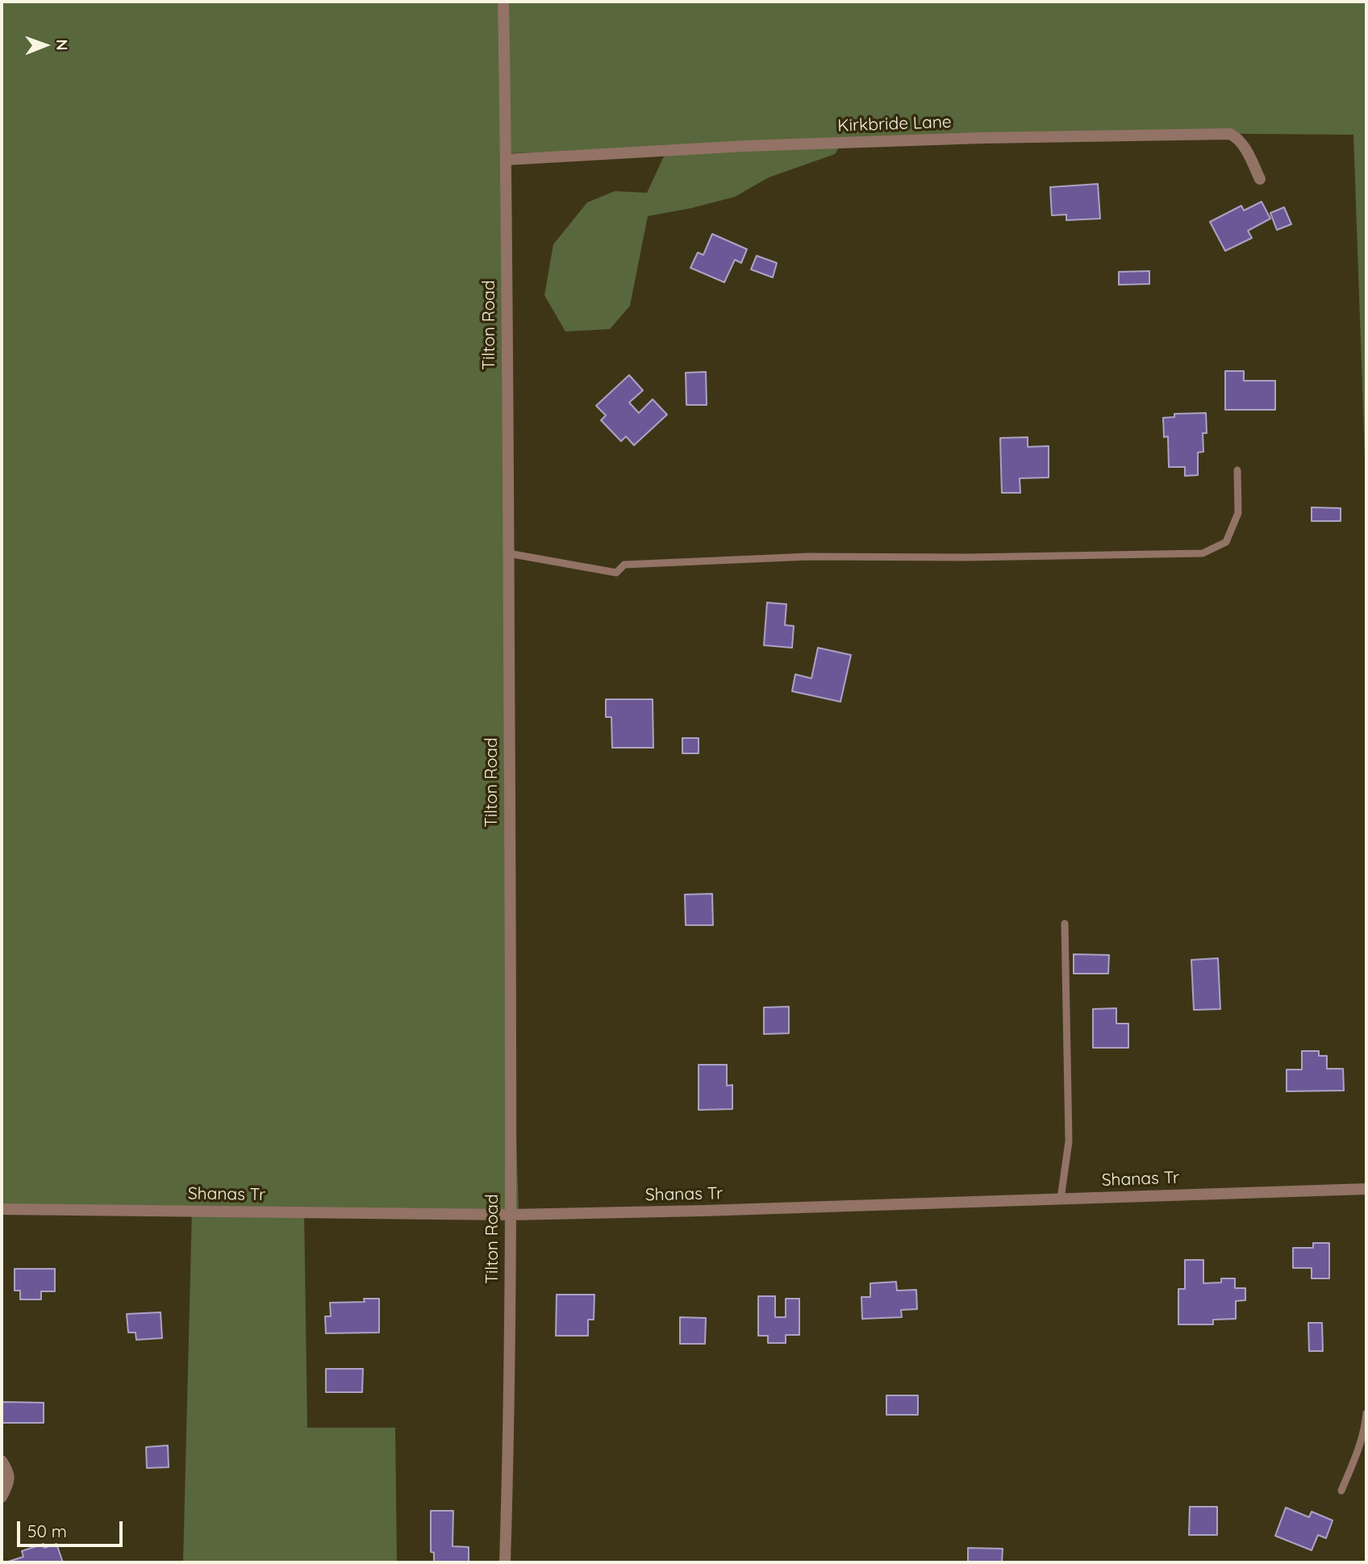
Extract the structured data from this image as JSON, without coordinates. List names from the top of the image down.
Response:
{
  "streets": {
    "street": ["Kirkbride Lane", "Tilton Road", "Shanas Tr"]
  },
  "crossings": [
    ["Kirkbride Lane", "Tilton Road"],
    ["Tilton Road", "Shanas Tr"]
  ],
  "scale_bar": "50 m",
  "north": "right"
}
